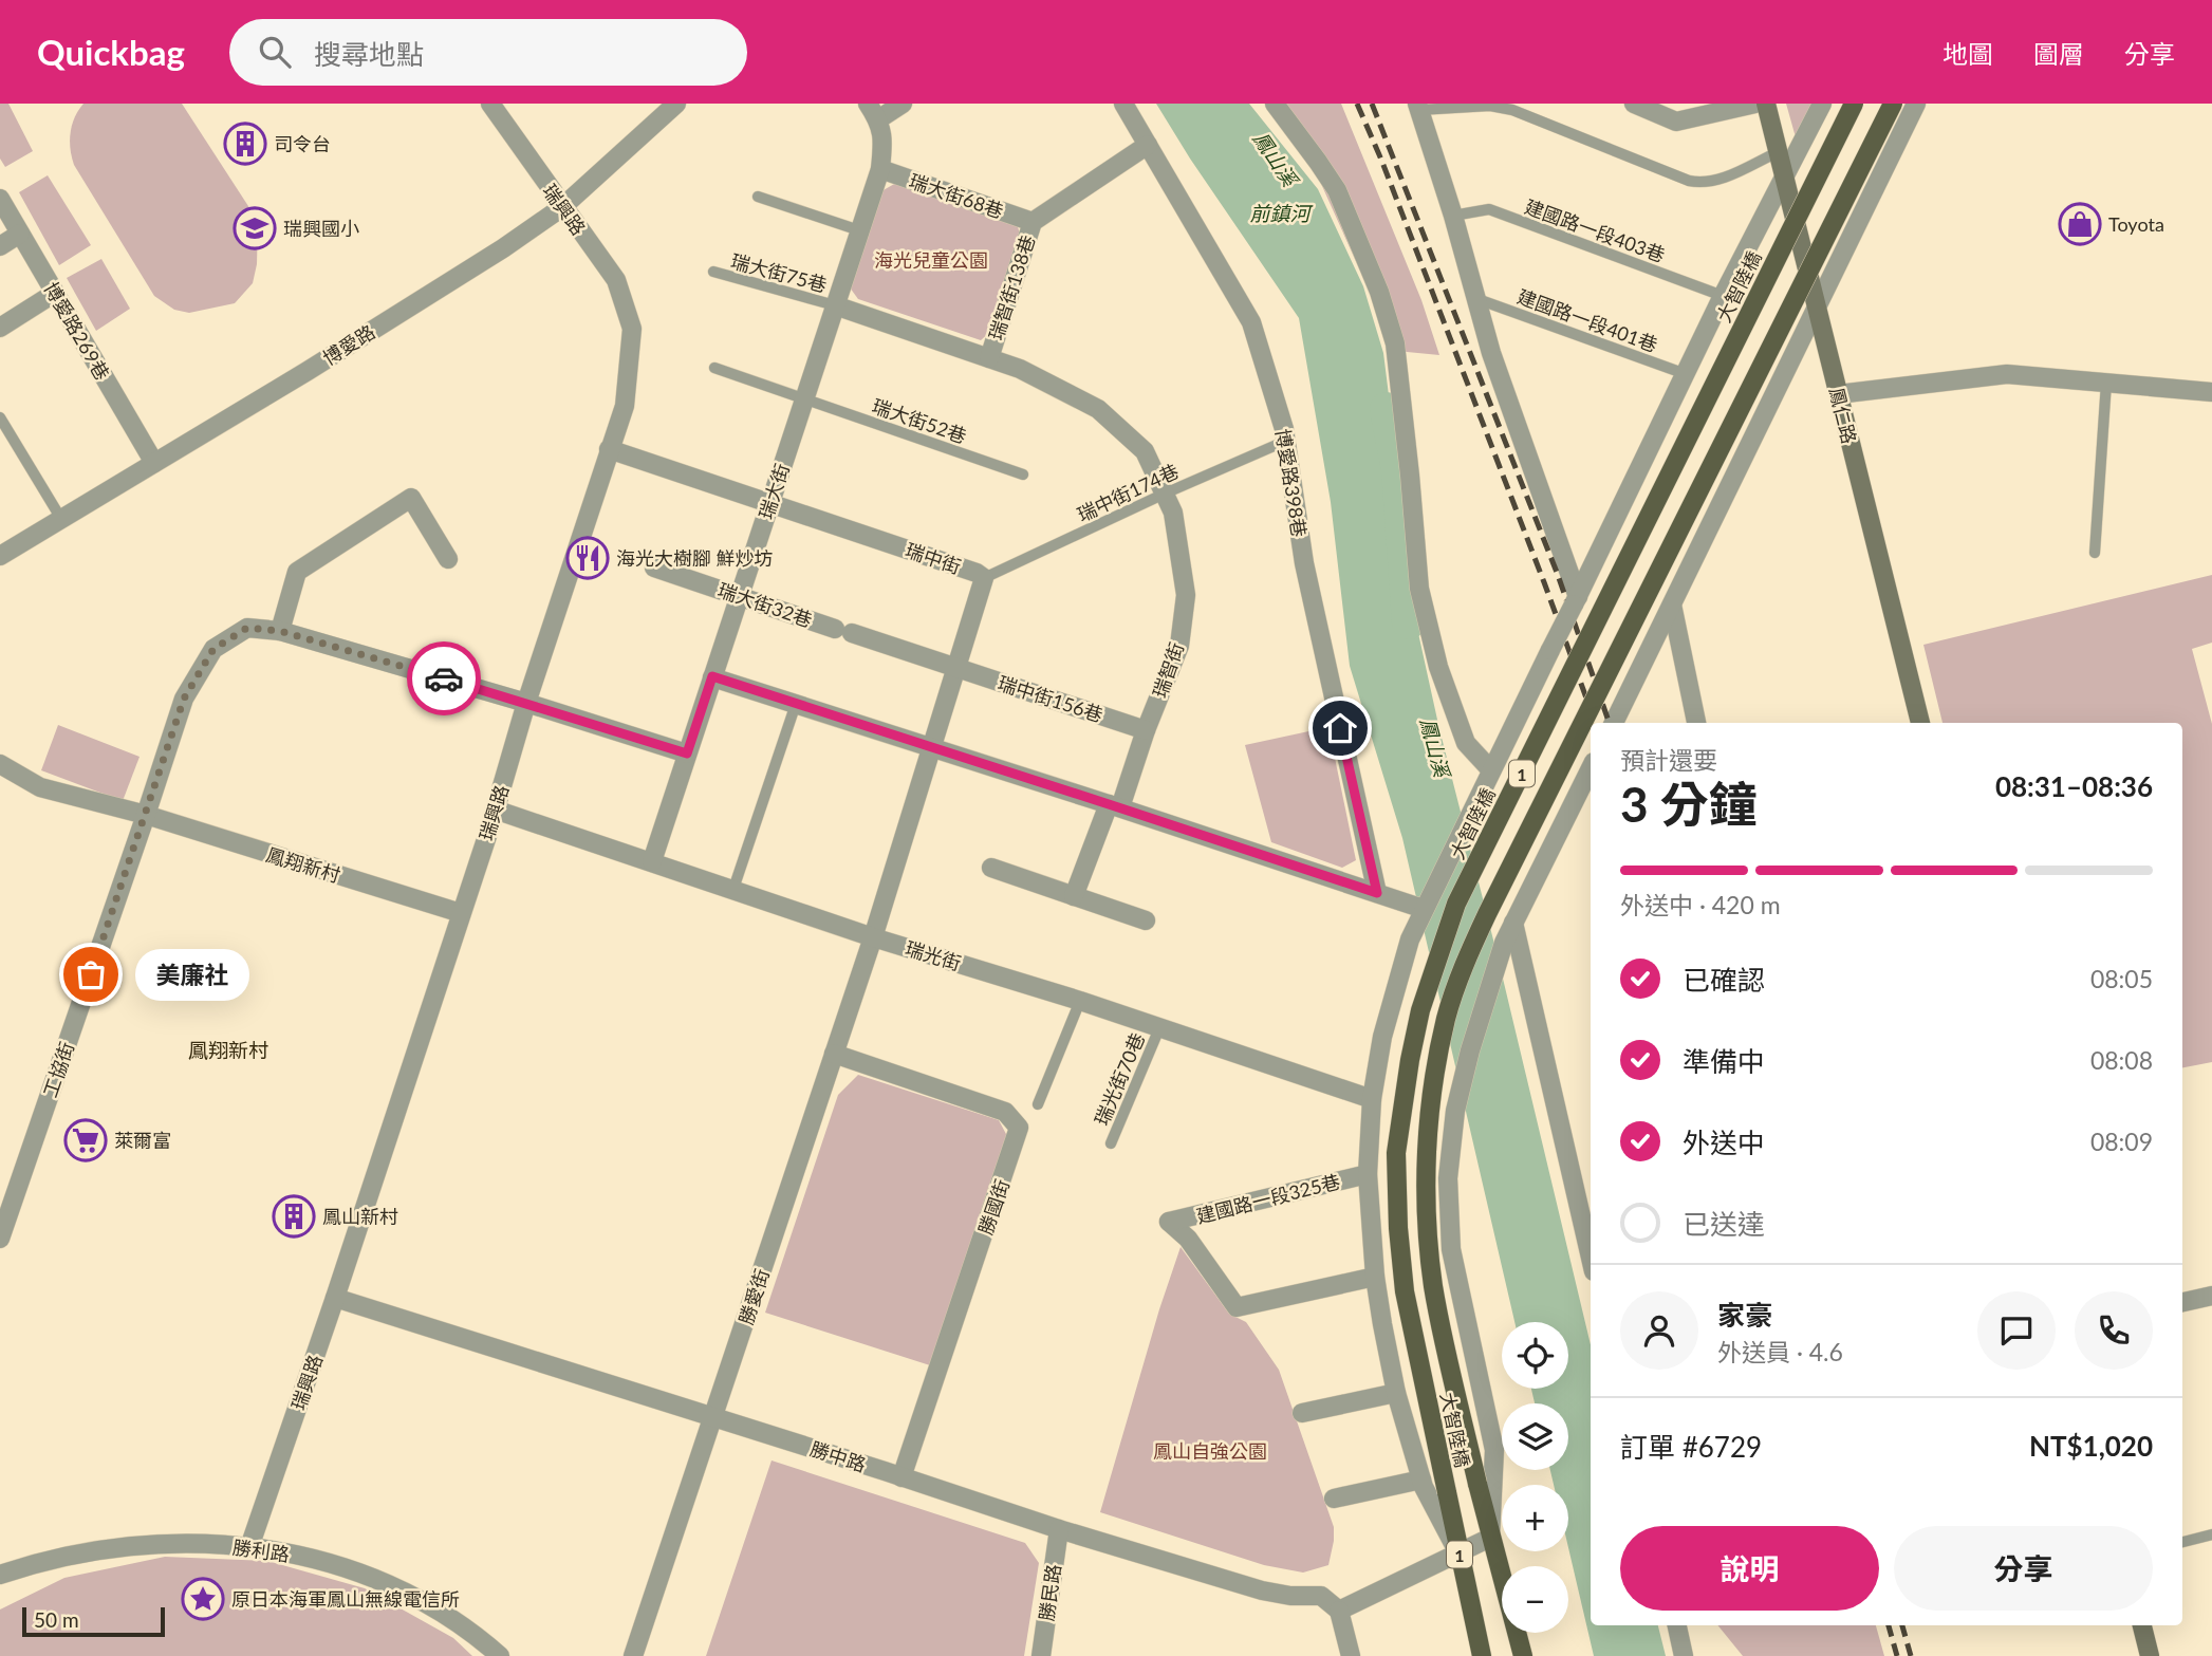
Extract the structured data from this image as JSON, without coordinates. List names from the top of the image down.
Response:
{
  "streets": {
    "main road": ["大智陸橋", "1"],
    "street": [
      "瑞大街68巷",
      "瑞興路",
      "瑞智街138巷",
      "博愛路269巷",
      "博愛路",
      "鳳仁路",
      "博愛路398巷",
      "瑞大街",
      "瑞中街",
      "瑞大街32巷",
      "瑞智街",
      "瑞中街156巷",
      "鳳翔新村",
      "瑞光街",
      "工協街",
      "建國路一段325巷",
      "勝國街",
      "勝愛街",
      "勝中路",
      "勝利路",
      "勝民路"
    ],
    "lane": [
      "建國路一段403巷",
      "瑞大街75巷",
      "建國路一段401巷",
      "瑞大街52巷",
      "瑞中街174巷",
      "瑞光街70巷"
    ]
  },
  "crossings": [
    ["瑞大街68巷", "瑞智街138巷"],
    ["瑞大街68巷", "瑞大街"],
    ["瑞興路", "博愛路"],
    ["瑞興路", "瑞中街"],
    ["瑞興路", "鳳翔新村"],
    ["瑞興路", "瑞光街"],
    ["瑞興路", "工協街"],
    ["瑞興路", "勝中路"],
    ["瑞興路", "勝利路"],
    ["瑞大街75巷", "瑞大街"],
    ["瑞大街75巷", "瑞智街"],
    ["大智陸橋", "1"],
    ["瑞智街138巷", "博愛路398巷"],
    ["瑞智街138巷", "瑞智街"],
    ["博愛路269巷", "博愛路"],
    ["瑞大街52巷", "瑞大街"],
    ["博愛路398巷", "瑞中街174巷"],
    ["瑞大街", "瑞中街"],
    ["瑞大街", "瑞大街32巷"],
    ["瑞大街", "瑞智街"],
    ["瑞大街", "瑞光街"],
    ["瑞大街", "工協街"],
    ["瑞中街174巷", "瑞中街"],
    ["瑞中街174巷", "瑞智街"],
    ["瑞中街", "瑞大街32巷"],
    ["瑞中街", "瑞中街156巷"],
    ["瑞中街", "瑞光街"],
    ["瑞中街", "勝愛街"],
    ["瑞大街32巷", "瑞中街156巷"],
    ["瑞智街", "瑞中街156巷"],
    ["鳳翔新村", "工協街"],
    ["瑞光街", "瑞光街70巷"],
    ["瑞光街", "勝愛街"],
    ["勝國街", "勝愛街"],
    ["勝國街", "勝中路"],
    ["勝愛街", "勝中路"],
    ["勝中路", "勝民路"]
  ],
  "districts": ["鳳翔新村"],
  "water": ["鳳山溪", "前鎮河"],
  "parks": ["海光兒童公園", "鳳山自強公園"],
  "places": {
    "building": ["司令台", "鳳山新村"],
    "shop": ["Toyota"],
    "school or university": ["瑞興國小"],
    "restaurant": ["海光大樹腳 鮮炒坊"],
    "other": ["美廉社"],
    "supermarket": ["萊爾富"],
    "place": ["原日本海軍鳳山無線電信所"]
  },
  "scale_bar": "50 m",
  "page": {
    "header": "Quickbag",
    "search": "搜尋地點",
    "nav": ["地圖", "圖層", "分享"],
    "heading": ["3 分鐘", "預計還要", "08:31–08:36"],
    "panel": [
      "家豪",
      "外送員 · 4.6",
      "訂單 #6729",
      "NT$1,020"
    ],
    "bar": "外送中 · 420 m",
    "list": [
      ["已確認", "08:05"],
      ["準備中", "08:08"],
      ["外送中", "08:09"],
      "已送達"
    ],
    "bubble": "美廉社",
    "map_buttons": ["+", "−"],
    "buttons": ["說明", "分享"],
    "scale": "50 m"
  }
}
